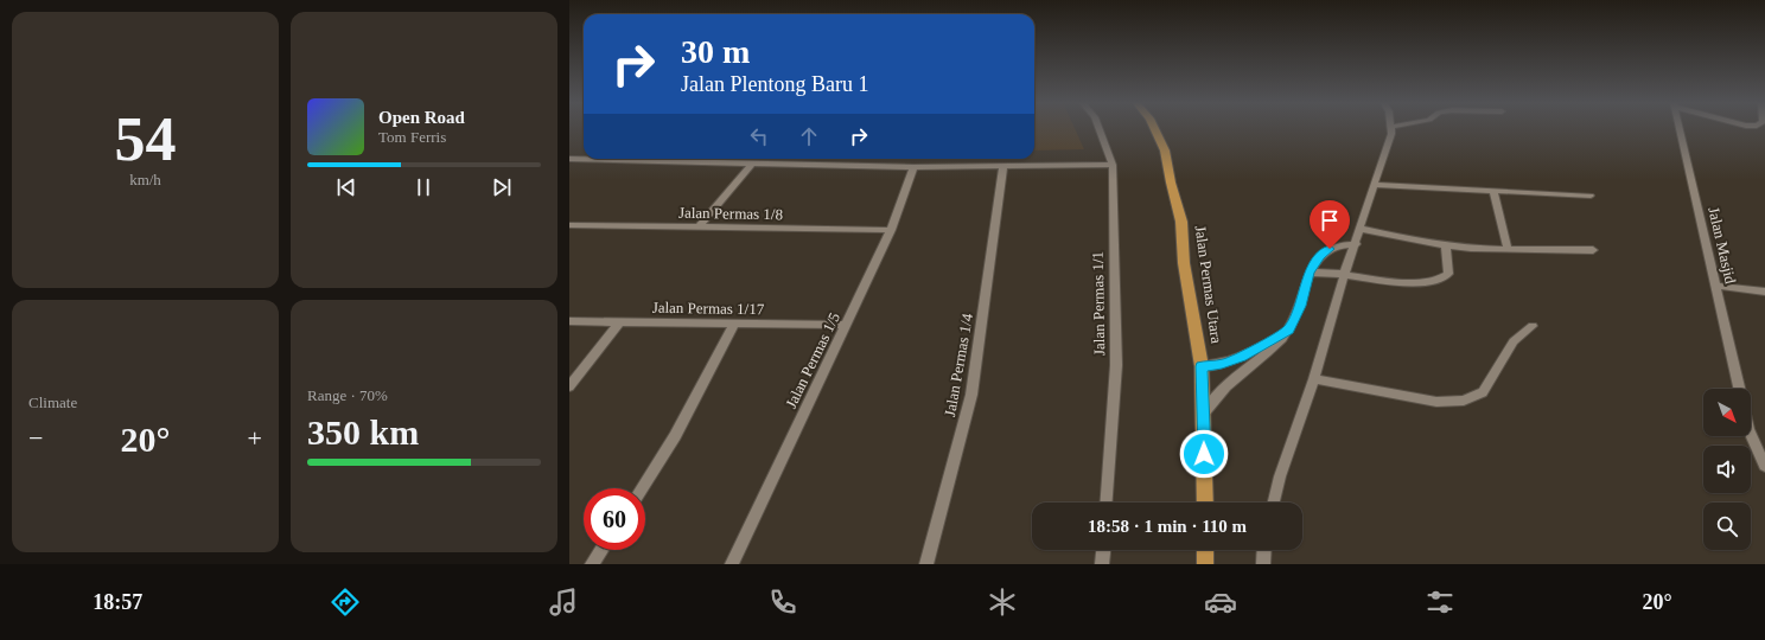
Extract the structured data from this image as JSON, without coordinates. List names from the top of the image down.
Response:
{
  "streets": {
    "main road": ["Jalan Permas Utara"],
    "street": [
      "Jalan Permas 1/8",
      "Jalan Masjid",
      "Jalan Permas 1/1",
      "Jalan Permas 1/17",
      "Jalan Permas 1/5",
      "Jalan Permas 1/4"
    ]
  },
  "crossings": [
    ["Jalan Permas 1/8", "Jalan Permas 1/5"],
    ["Jalan Permas 1/17", "Jalan Permas 1/5"]
  ],
  "north": "bottom right",
  "page": {
    "tile": [
      ["54", "km/h"],
      "Climate",
      ["Range · 70%", "350 km"]
    ],
    "turn": ["30 m", "Jalan Plentong Baru 1"],
    "song": ["Open Road", "Tom Ferris"],
    "heat": ["−", "20°", "+"],
    "limit": "60",
    "trip": "18:58 · 1 min · 110 m",
    "tabs": ["18:57", "20°"]
  }
}
